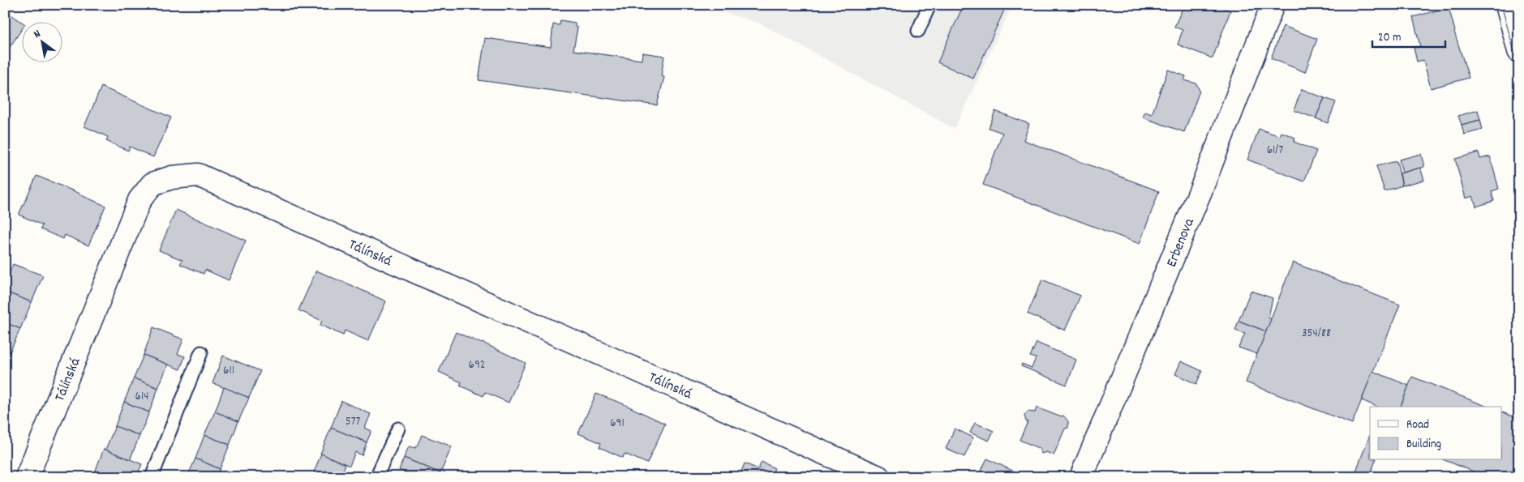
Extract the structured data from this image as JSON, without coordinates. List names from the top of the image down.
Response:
{
  "streets": {
    "street": ["Erbenova", "Tálínská"]
  },
  "house_numbers": [
    "61/7",
    "354/88",
    "692",
    "611",
    "614",
    "577",
    "691"
  ],
  "legend": ["Road", "Building"],
  "scale_bar": "20 m",
  "north": "top left"
}
